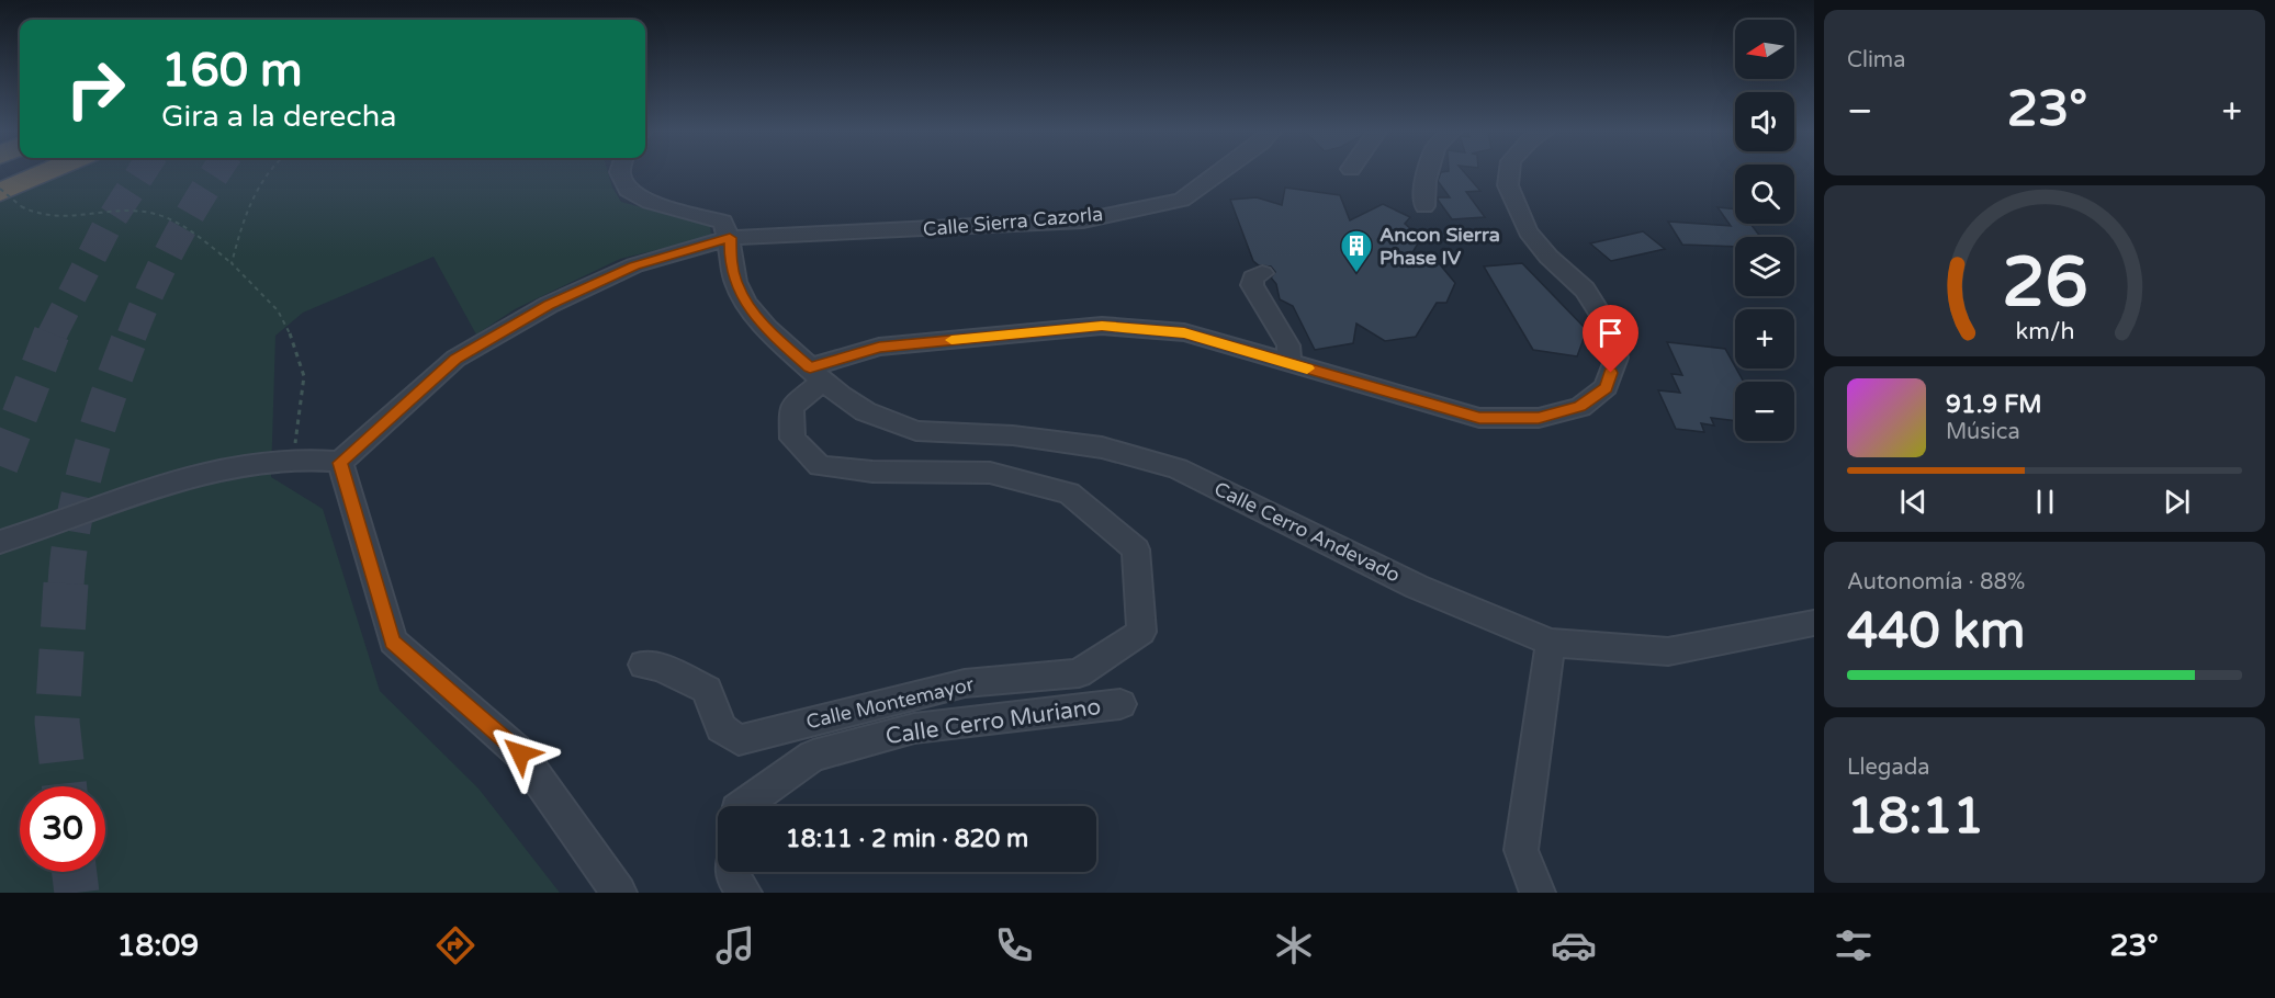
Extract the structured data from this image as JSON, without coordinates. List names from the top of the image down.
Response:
{
  "streets": {
    "street": [
      "Calle Sierra Cazorla",
      "Calle Cerro Andevado",
      "Calle Montemayor",
      "Calle Cerro Muriano"
    ]
  },
  "crossings": [
    ["Calle Sierra Cazorla", "Calle Cerro Andevado"],
    ["Calle Cerro Andevado", "Calle Montemayor"]
  ],
  "places": {
    "building": ["Ancon Sierra Phase IV"]
  },
  "north": "left",
  "page": {
    "tile": [
      "Clima",
      ["Autonomía · 88%", "440 km"],
      ["Llegada", "18:11"]
    ],
    "map_buttons": ["+", "−"],
    "turn": ["160 m", "Gira a la derecha"],
    "heat": ["−", "23°", "+"],
    "song": ["91.9 FM", "Música"],
    "limit": "30",
    "trip": "18:11 · 2 min · 820 m",
    "tabs": ["18:09", "23°"],
    "gauge": ["26", "km/h"]
  }
}
